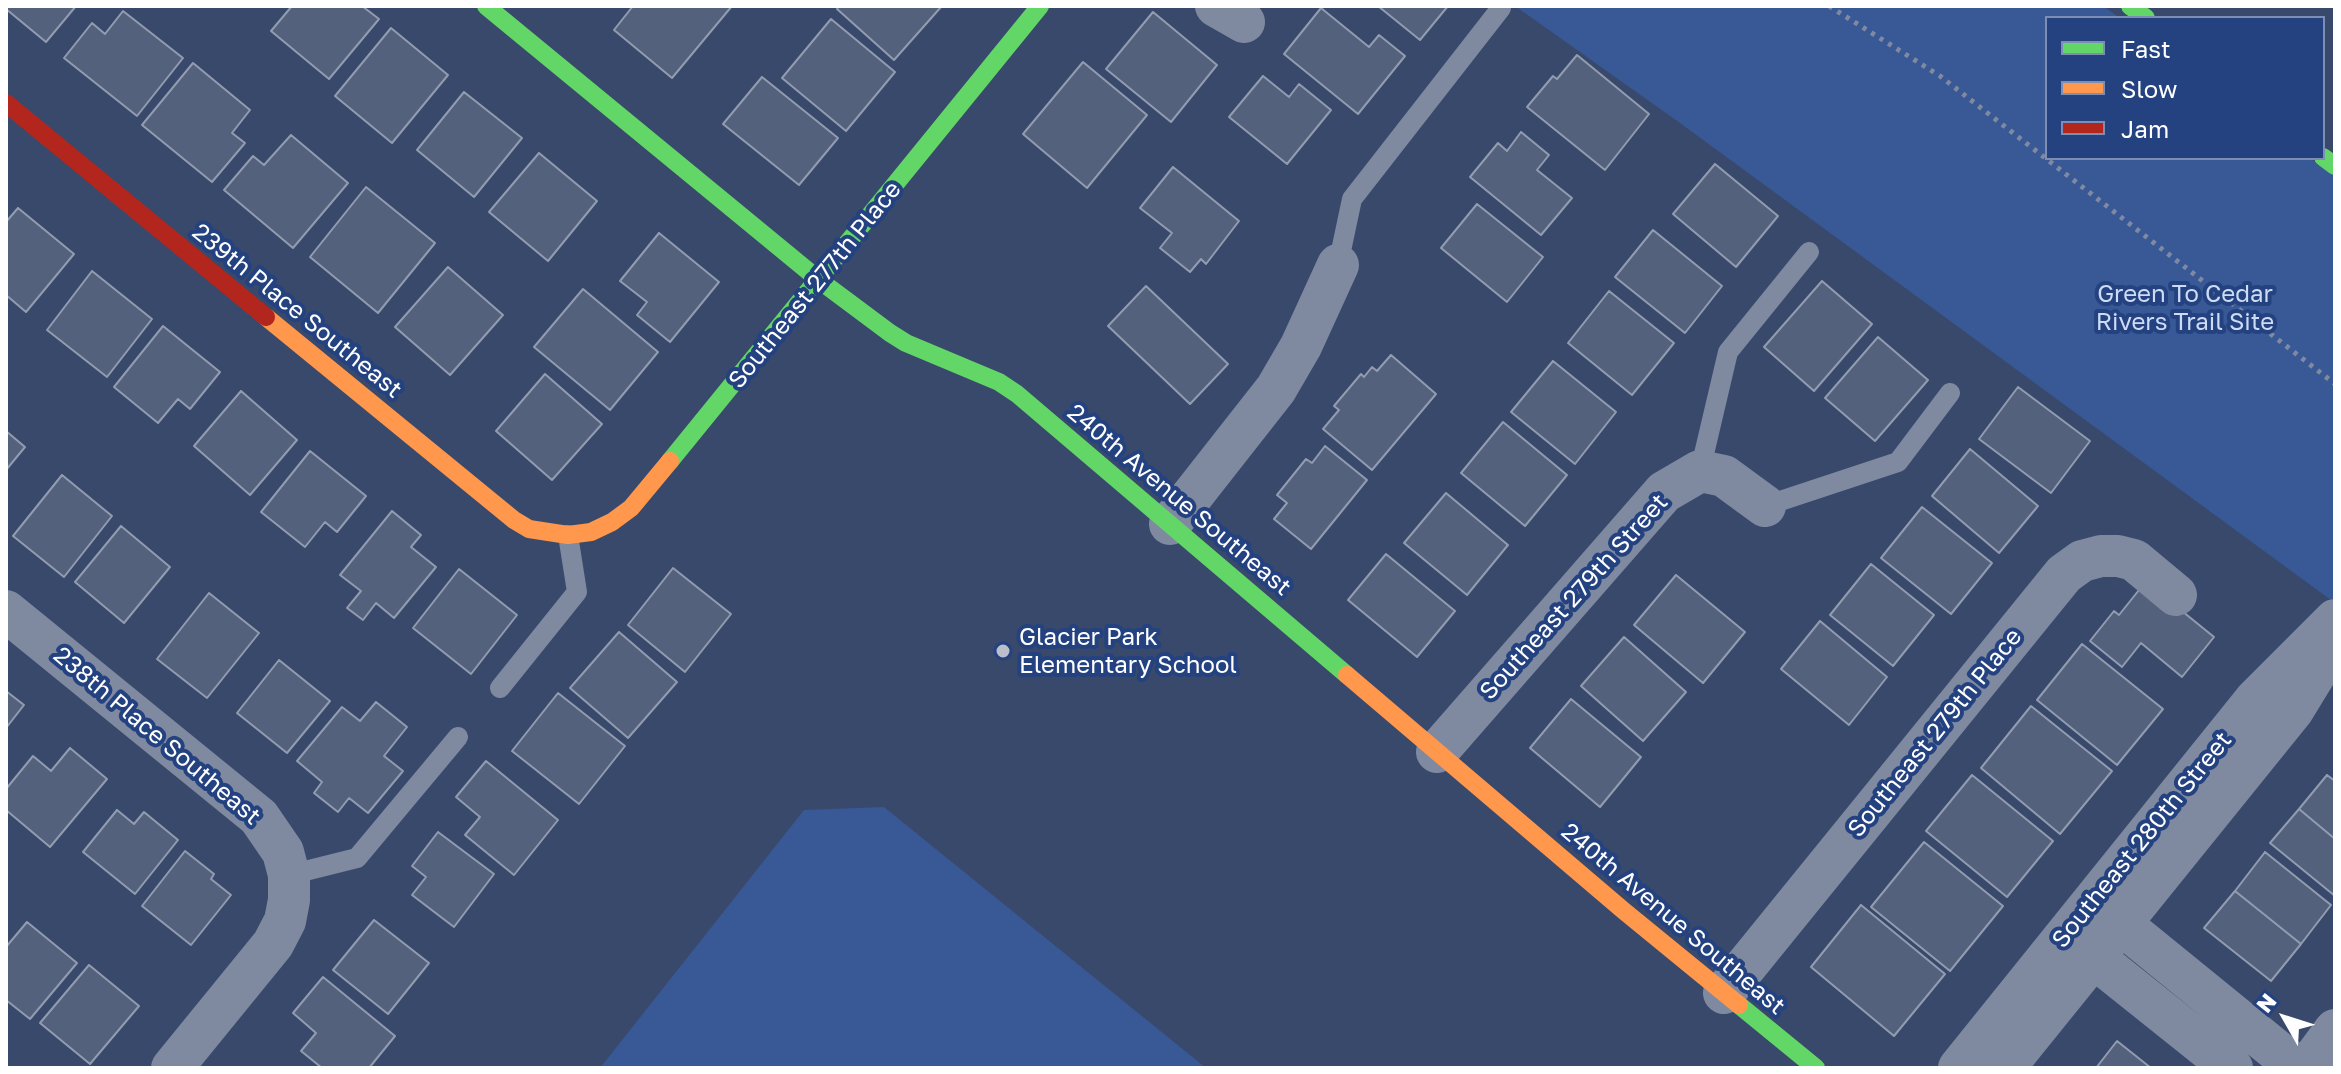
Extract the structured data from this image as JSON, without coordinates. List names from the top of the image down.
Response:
{
  "streets": {
    "street": [
      "Southeast 277th Place",
      "239th Place Southeast",
      "240th Avenue Southeast",
      "Southeast 279th Street",
      "Southeast 279th Place",
      "238th Place Southeast",
      "Southeast 280th Street"
    ]
  },
  "crossings": [
    ["Southeast 277th Place", "239th Place Southeast"],
    ["Southeast 277th Place", "240th Avenue Southeast"],
    ["240th Avenue Southeast", "Southeast 279th Street"],
    ["240th Avenue Southeast", "Southeast 279th Place"]
  ],
  "parks": ["Green To Cedar Rivers Trail Site"],
  "places": ["Glacier Park Elementary School"],
  "legend": ["Fast", "Slow", "Jam"],
  "north": "top left"
}
